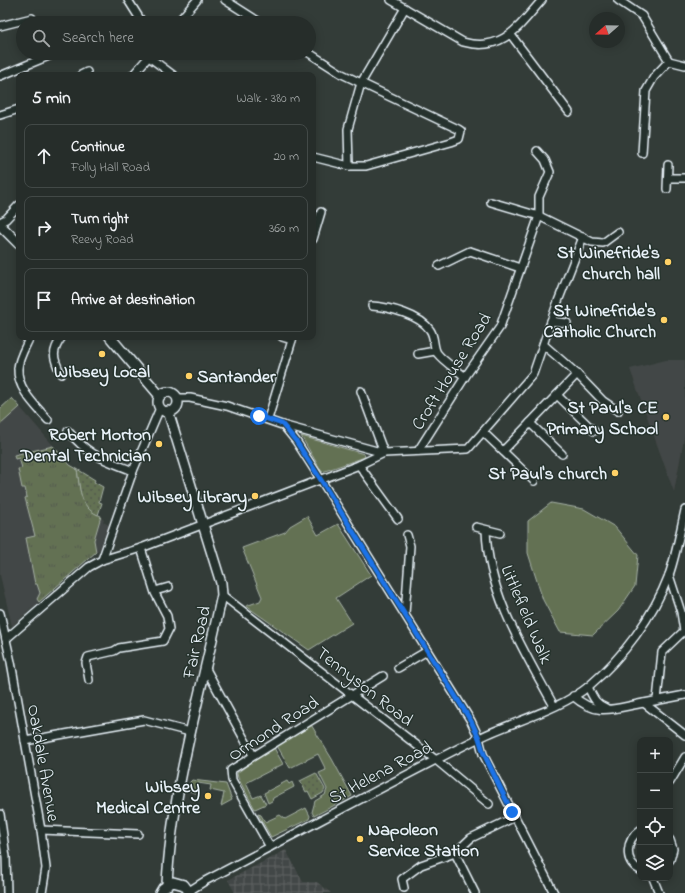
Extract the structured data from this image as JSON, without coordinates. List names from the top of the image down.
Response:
{
  "streets": {
    "main road": ["Fair Road"],
    "street": [
      "Croft House Road",
      "Littlefield Walk",
      "Tennyson Road",
      "Ormond Road",
      "Oakdale Avenue",
      "St Helena Road"
    ]
  },
  "crossings": [
    ["Littlefield Walk", "St Helena Road"],
    ["Fair Road", "Tennyson Road"],
    ["Tennyson Road", "Ormond Road"],
    ["Tennyson Road", "St Helena Road"],
    ["Ormond Road", "St Helena Road"]
  ],
  "places": [
    "St Winefride's church hall",
    "St Winefride's Catholic Church",
    "Wibsey Local",
    "Santander",
    "St Paul's CE Primary School",
    "Robert Morton Dental Technician",
    "St Paul's church",
    "Wibsey Library",
    "Wibsey Medical Centre",
    "Napoleon Service Station"
  ],
  "north": "left",
  "page": {
    "search": "Search here",
    "heading": ["5 min", "Walk · 380 m"],
    "list": [
      ["Continue", "Folly Hall Road", "20 m"],
      ["Turn right", "Reevy Road", "360 m"],
      "Arrive at destination"
    ],
    "map_buttons": ["+", "−"]
  }
}
